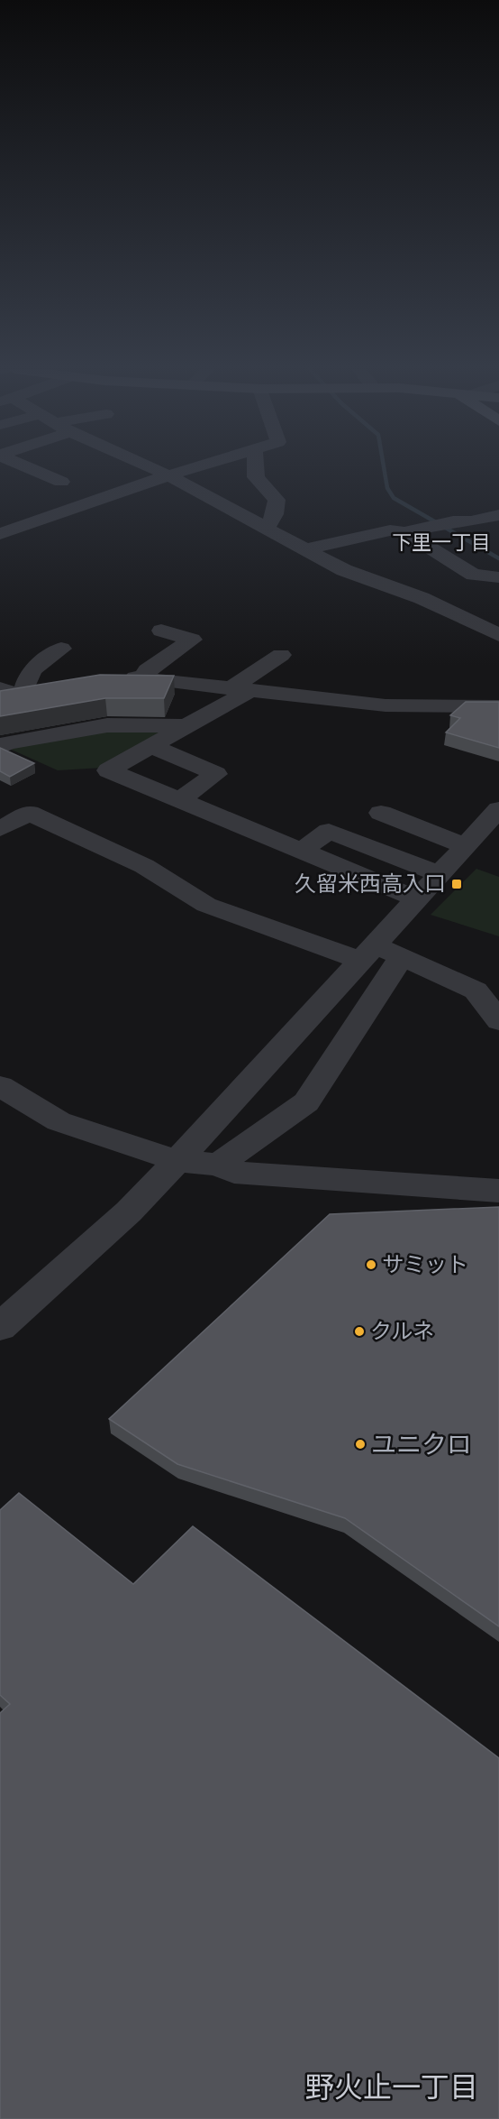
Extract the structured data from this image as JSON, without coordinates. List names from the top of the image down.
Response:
{
  "districts": ["下里一丁目", "野火止一丁目"],
  "places": {
    "transit": ["久留米西高入口"],
    "other": ["サミット", "クルネ", "ユニクロ"]
  }
}
